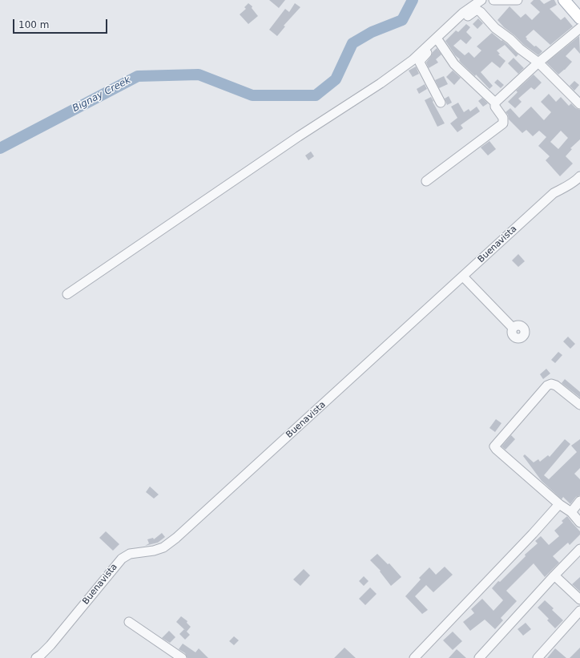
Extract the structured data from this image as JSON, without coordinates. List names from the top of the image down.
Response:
{
  "streets": {
    "street": ["Buenavista"]
  },
  "water": ["Bignay Creek"],
  "scale_bar": "100 m"
}
